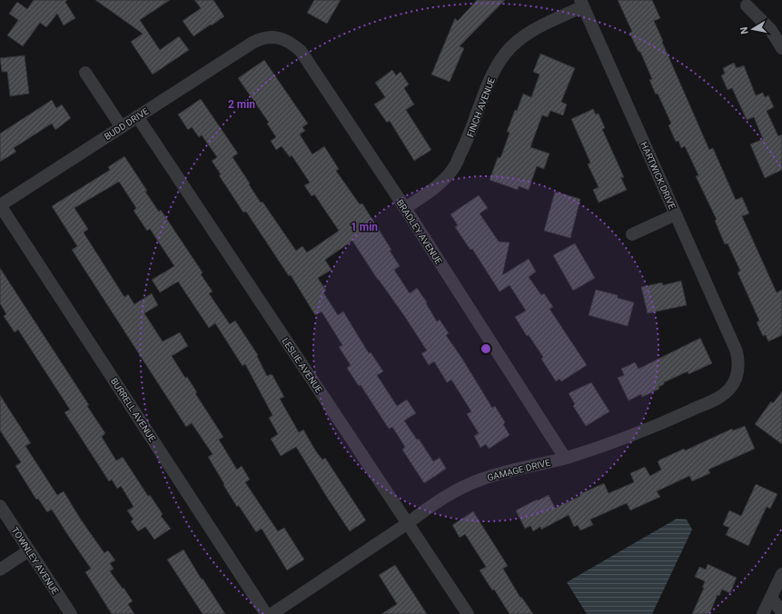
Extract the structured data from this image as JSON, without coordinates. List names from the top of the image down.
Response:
{
  "streets": {
    "street": [
      "FINCH AVENUE",
      "BUDD DRIVE",
      "HARTWICK DRIVE",
      "BRADLEY AVENUE",
      "LESLIE AVENUE",
      "BURRELL AVENUE",
      "GAMAGE DRIVE",
      "TOWNLEY AVENUE"
    ]
  },
  "crossings": [
    ["FINCH AVENUE", "HARTWICK DRIVE"],
    ["FINCH AVENUE", "BRADLEY AVENUE"],
    ["BUDD DRIVE", "BRADLEY AVENUE"],
    ["BUDD DRIVE", "LESLIE AVENUE"],
    ["BUDD DRIVE", "BURRELL AVENUE"],
    ["HARTWICK DRIVE", "GAMAGE DRIVE"],
    ["BRADLEY AVENUE", "GAMAGE DRIVE"],
    ["LESLIE AVENUE", "GAMAGE DRIVE"]
  ],
  "north": "left",
  "rings": ["2 min", "1 min"]
}
